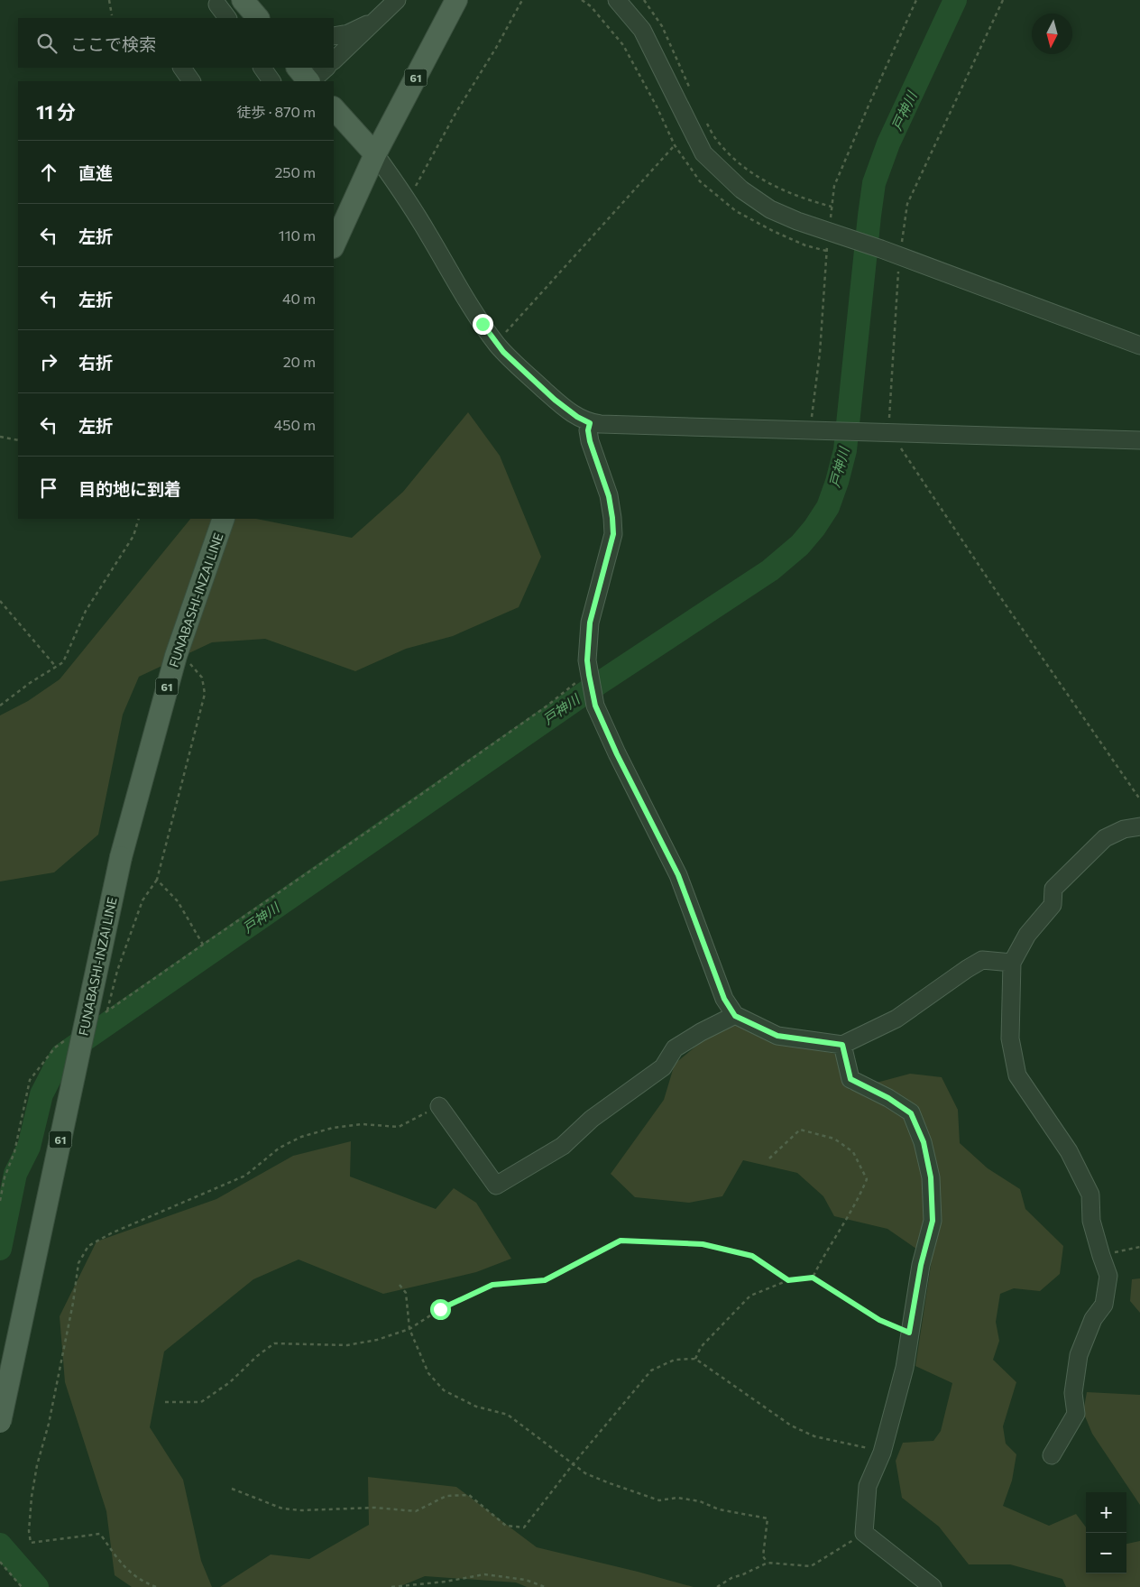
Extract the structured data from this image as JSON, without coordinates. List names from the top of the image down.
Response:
{
  "streets": {
    "main road": ["61", "FUNABASHI-INZAI LINE"]
  },
  "water": ["戸神川"],
  "north": "bottom",
  "page": {
    "search": "ここで検索",
    "heading": ["11 分", "徒歩 · 870 m"],
    "list": [
      ["直進", "250 m"],
      ["左折", "110 m"],
      ["左折", "40 m"],
      ["右折", "20 m"],
      ["左折", "450 m"],
      "目的地に到着"
    ],
    "map_buttons": ["+", "−"]
  }
}
